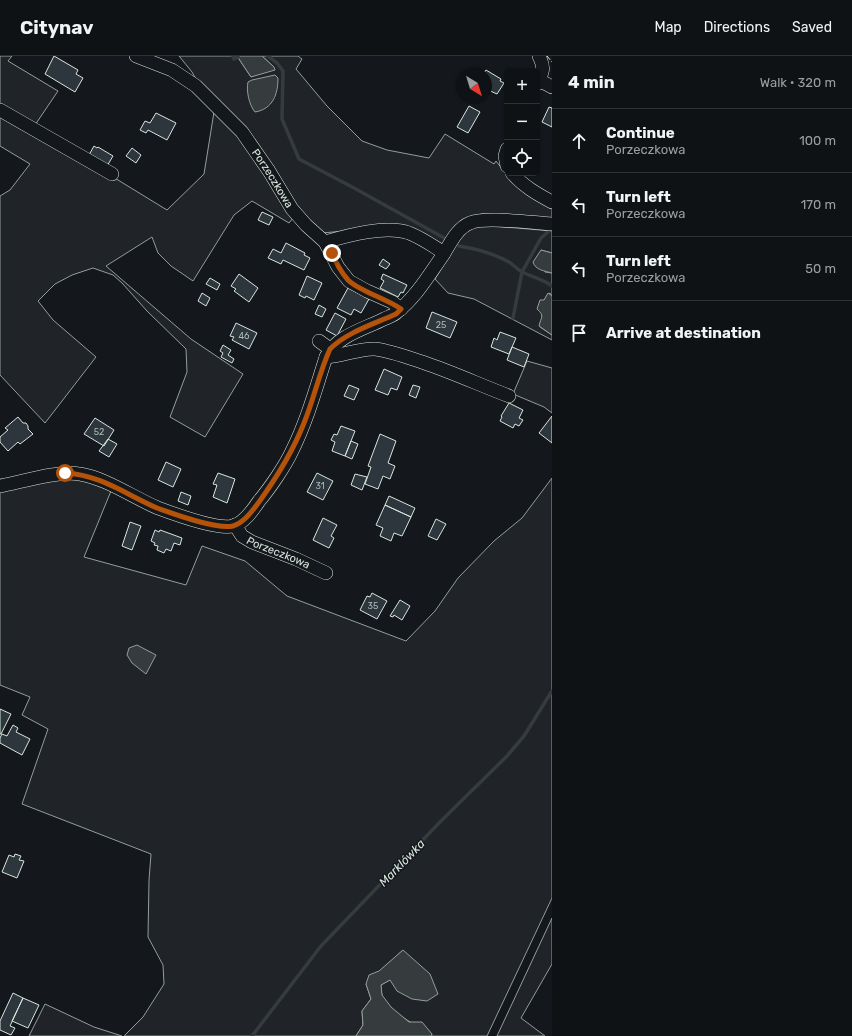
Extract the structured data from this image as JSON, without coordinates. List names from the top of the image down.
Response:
{
  "streets": {
    "street": ["Porzeczkowa"]
  },
  "water": ["Marklówka"],
  "house_numbers": [
    "25",
    "46",
    "52",
    "31",
    "35"
  ],
  "north": "bottom right",
  "page": {
    "header": "Citynav",
    "nav": ["Map", "Directions", "Saved"],
    "heading": ["4 min", "Walk · 320 m"],
    "map_buttons": ["+", "−"],
    "list": [
      ["Continue", "Porzeczkowa", "100 m"],
      ["Turn left", "Porzeczkowa", "170 m"],
      ["Turn left", "Porzeczkowa", "50 m"],
      "Arrive at destination"
    ]
  }
}
